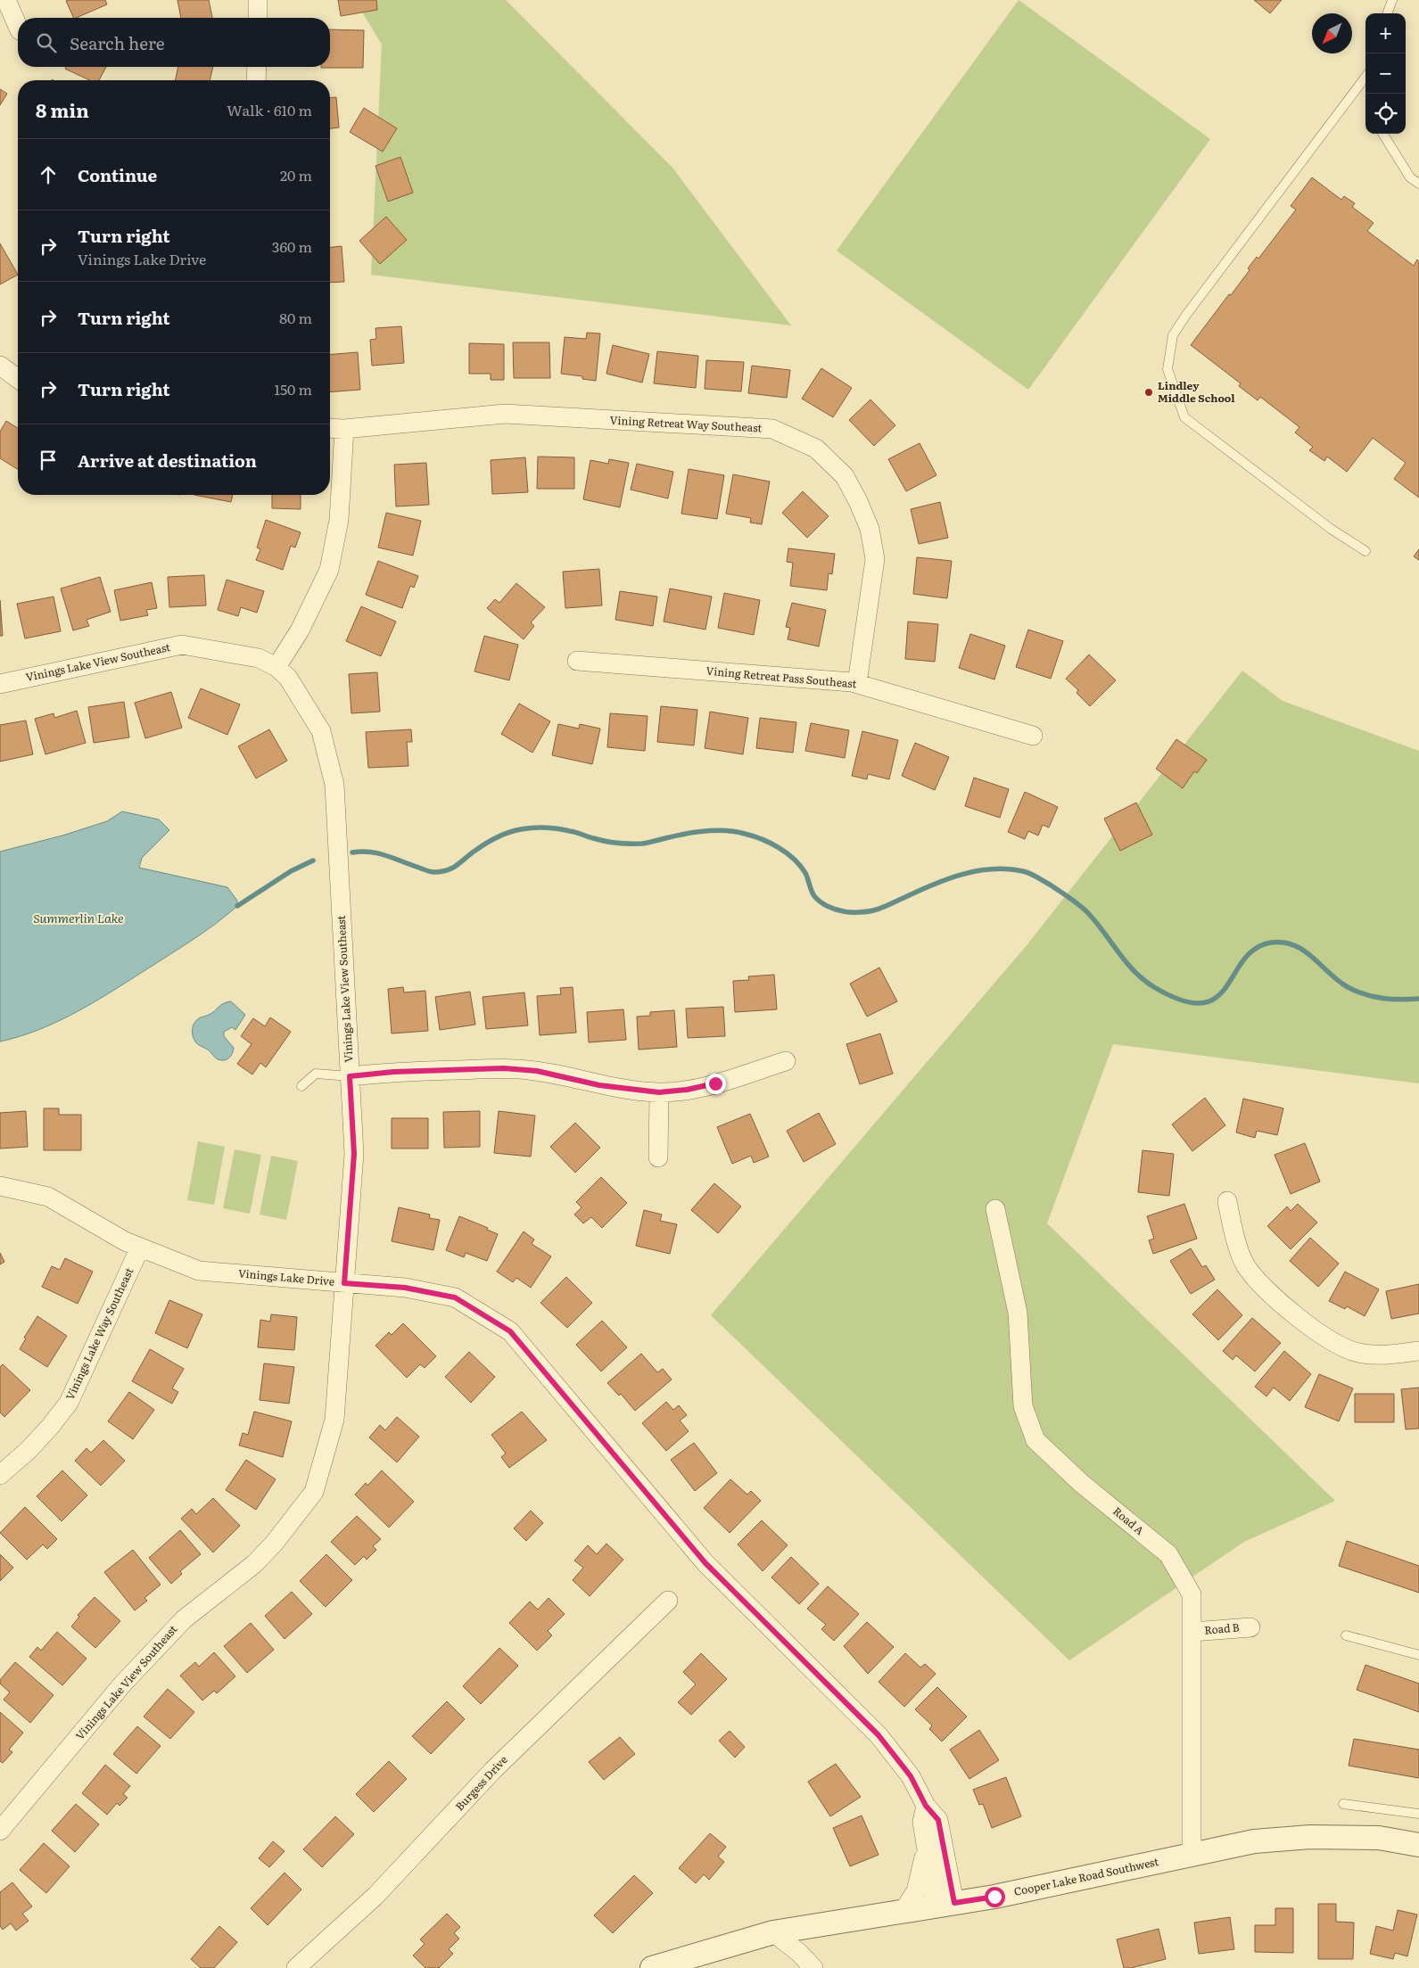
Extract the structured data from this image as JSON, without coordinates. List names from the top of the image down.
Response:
{
  "streets": {
    "street": [
      "Vining Retreat Way Southeast",
      "Vinings Lake View Southeast",
      "Vining Retreat Pass Southeast",
      "Vinings Lake Drive",
      "Vinings Lake Way Southeast",
      "Road A",
      "Road B",
      "Burgess Drive",
      "Cooper Lake Road Southwest"
    ]
  },
  "crossings": [
    ["Vining Retreat Way Southeast", "Vining Retreat Pass Southeast"],
    ["Vinings Lake View Southeast", "Vinings Lake Drive"],
    ["Vinings Lake Drive", "Vinings Lake Way Southeast"],
    ["Vinings Lake Drive", "Cooper Lake Road Southwest"],
    ["Road A", "Road B"],
    ["Road A", "Cooper Lake Road Southwest"]
  ],
  "water": ["Summerlin Lake"],
  "places": ["Lindley Middle School"],
  "north": "bottom left",
  "page": {
    "map_buttons": ["+", "−"],
    "search": "Search here",
    "heading": ["8 min", "Walk · 610 m"],
    "list": [
      ["Continue", "20 m"],
      ["Turn right", "Vinings Lake Drive", "360 m"],
      ["Turn right", "80 m"],
      ["Turn right", "150 m"],
      "Arrive at destination"
    ]
  }
}
